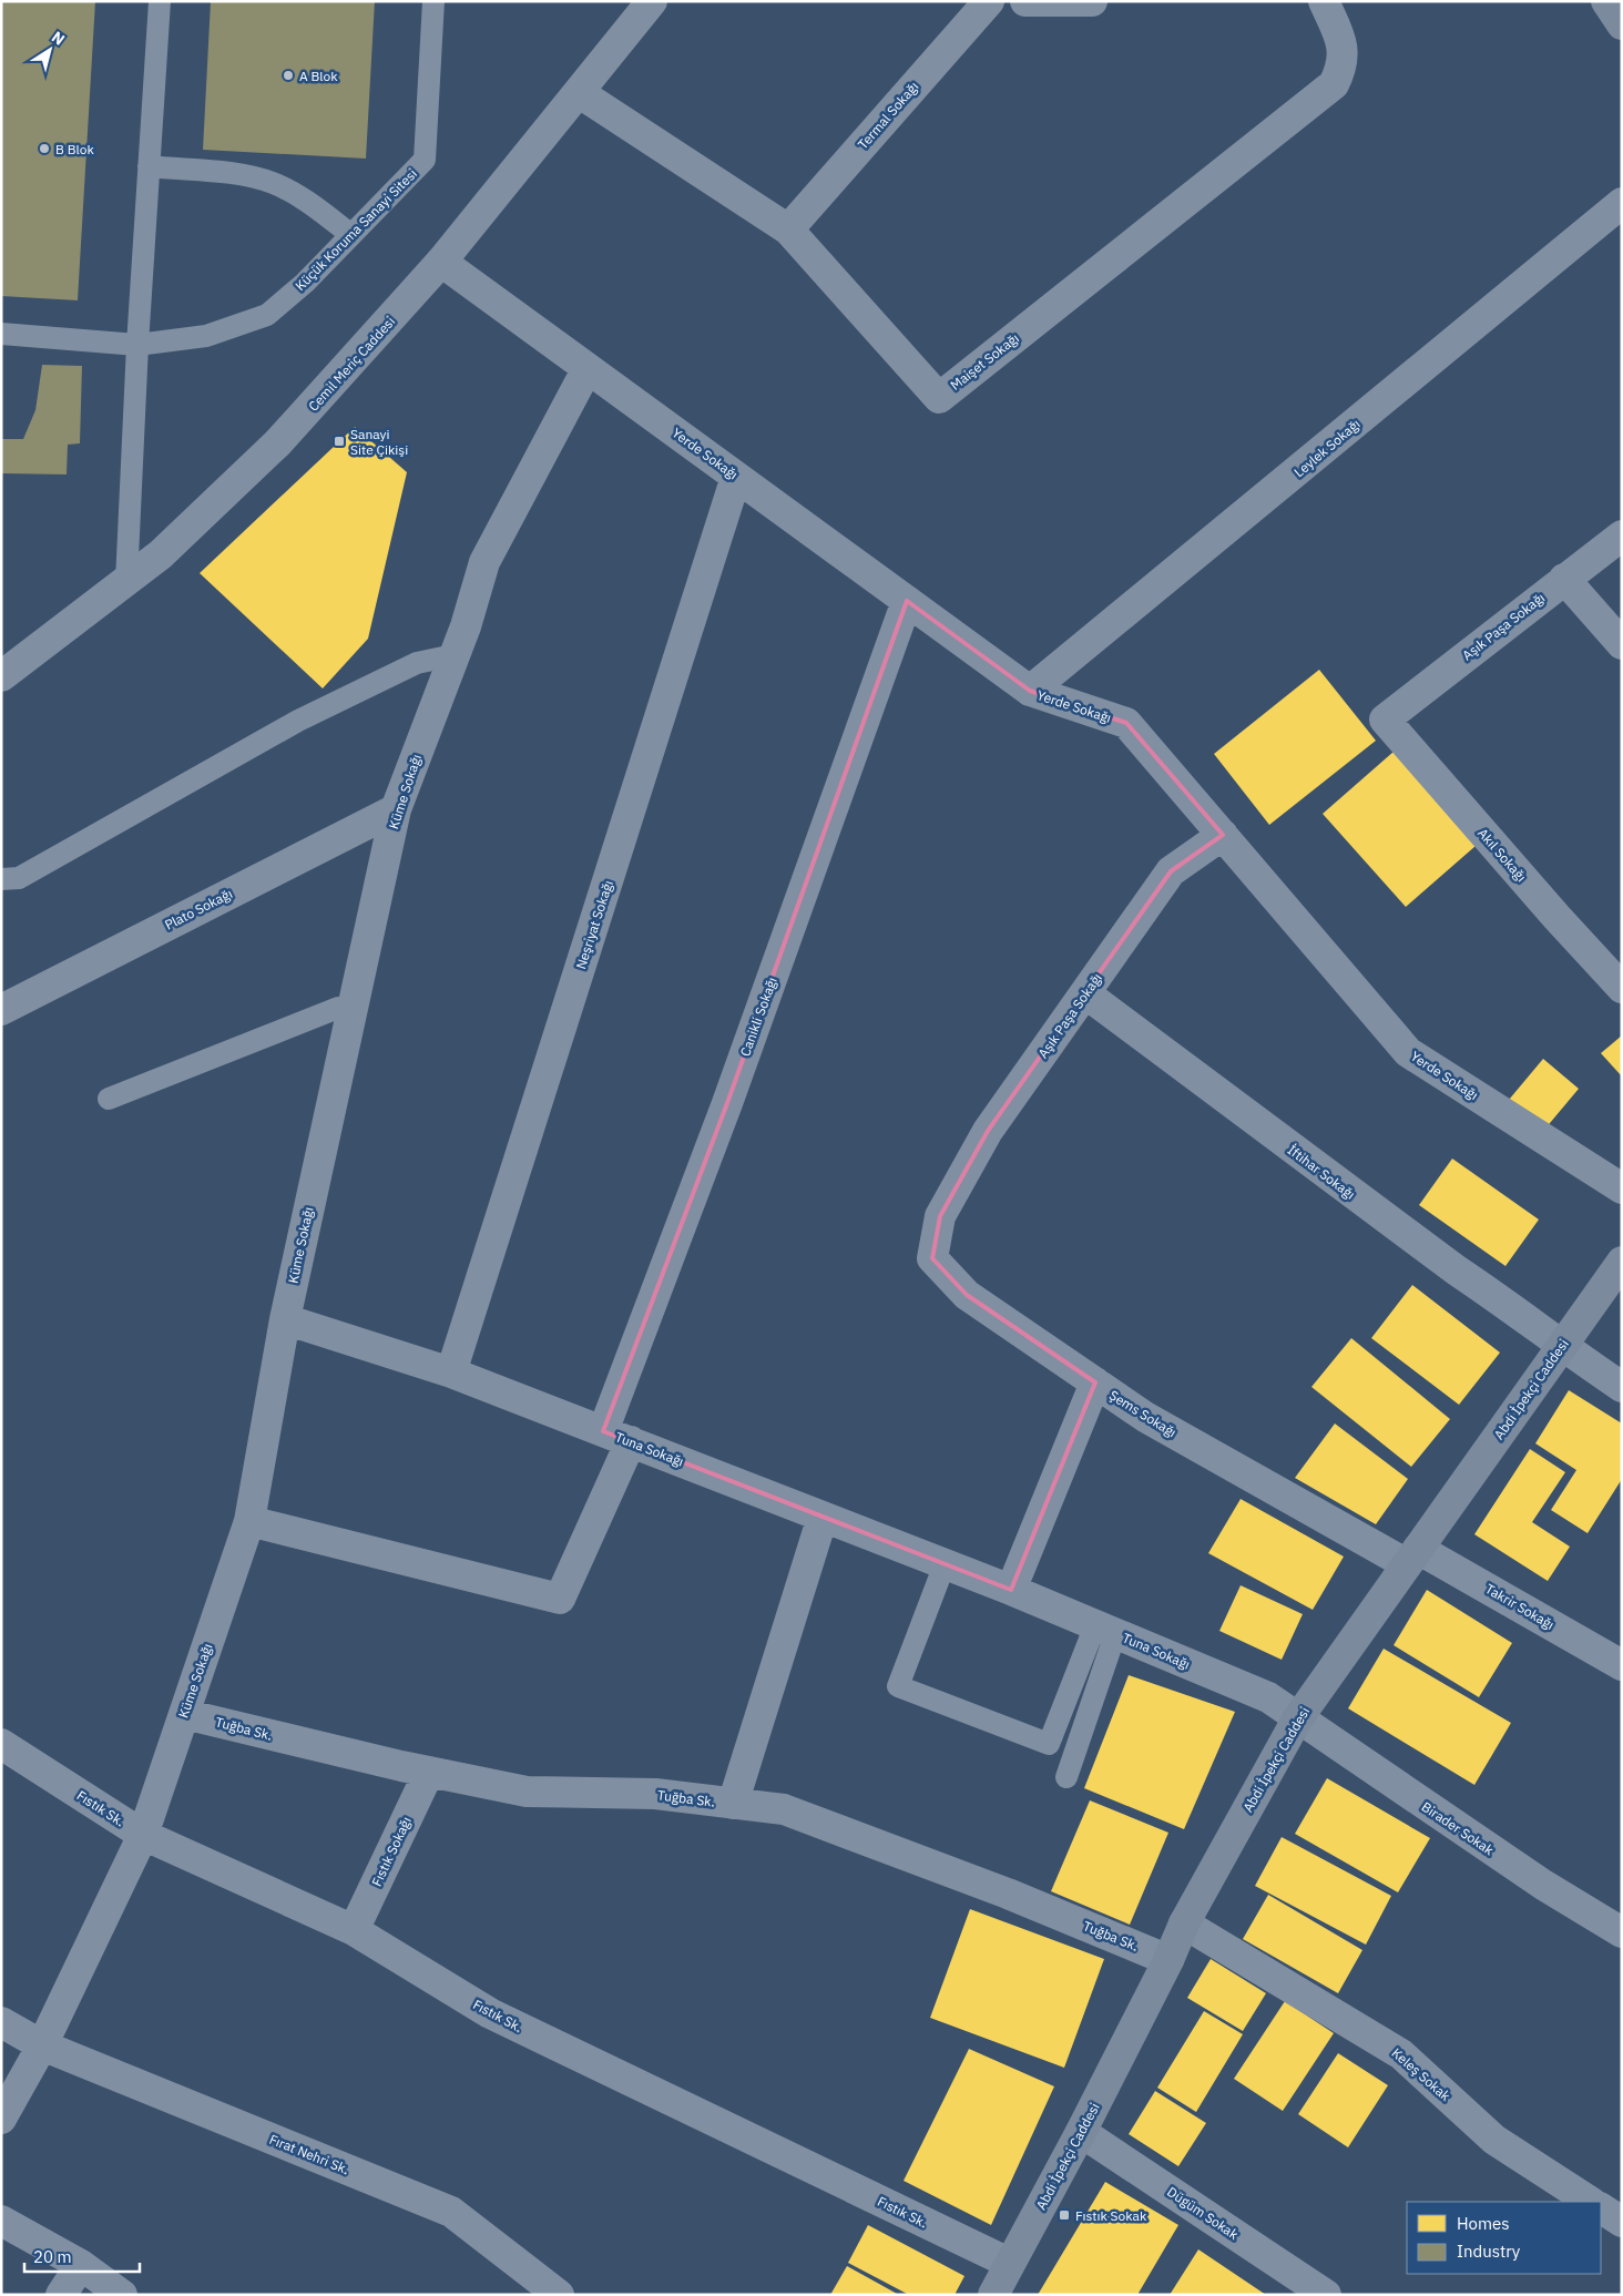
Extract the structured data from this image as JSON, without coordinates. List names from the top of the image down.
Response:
{
  "streets": {
    "main road": ["Abdi İpekçi Caddesi"],
    "street": [
      "Termal Sokağı",
      "Maişet Sokağı",
      "Cemil Meriç Caddesi",
      "Leylek Sokağı",
      "Yerde Sokağı",
      "Aşık Paşa Sokağı",
      "Küme Sokağı",
      "Akıl Sokağı",
      "Plato Sokağı",
      "Neşriyat Sokağı",
      "Canikli Sokağı",
      "İftihar Sokağı",
      "Şems Sokağı",
      "Tuna Sokağı",
      "Takrir Sokağı",
      "Tuğba Sk.",
      "Fıstık Sk.",
      "Birader Sokak",
      "Fıstık Sokağı",
      "Keleş Sokak",
      "Fırat Nehri Sk.",
      "Dügüm Sokak"
    ],
    "lane": ["Küçük Koruma Sanayi Sitesi"]
  },
  "crossings": [
    ["Termal Sokağı", "Maişet Sokağı"],
    ["Maişet Sokağı", "Cemil Meriç Caddesi"],
    ["Cemil Meriç Caddesi", "Yerde Sokağı"],
    ["Leylek Sokağı", "Yerde Sokağı"],
    ["Yerde Sokağı", "Aşık Paşa Sokağı"],
    ["Yerde Sokağı", "Küme Sokağı"],
    ["Yerde Sokağı", "Neşriyat Sokağı"],
    ["Yerde Sokağı", "Canikli Sokağı"],
    ["Aşık Paşa Sokağı", "Akıl Sokağı"],
    ["Aşık Paşa Sokağı", "İftihar Sokağı"],
    ["Aşık Paşa Sokağı", "Şems Sokağı"],
    ["Küme Sokağı", "Plato Sokağı"],
    ["Küme Sokağı", "Canikli Sokağı"],
    ["Küme Sokağı", "Tuna Sokağı"],
    ["Küme Sokağı", "Tuğba Sk."],
    ["Küme Sokağı", "Fıstık Sk."],
    ["Küme Sokağı", "Fırat Nehri Sk."],
    ["Neşriyat Sokağı", "Tuna Sokağı"],
    ["Canikli Sokağı", "Tuna Sokağı"],
    ["İftihar Sokağı", "Abdi İpekçi Caddesi"],
    ["Abdi İpekçi Caddesi", "Şems Sokağı"],
    ["Abdi İpekçi Caddesi", "Tuna Sokağı"],
    ["Abdi İpekçi Caddesi", "Takrir Sokağı"],
    ["Abdi İpekçi Caddesi", "Tuğba Sk."],
    ["Abdi İpekçi Caddesi", "Fıstık Sk."],
    ["Abdi İpekçi Caddesi", "Birader Sokak"],
    ["Abdi İpekçi Caddesi", "Keleş Sokak"],
    ["Abdi İpekçi Caddesi", "Dügüm Sokak"],
    ["Şems Sokağı", "Takrir Sokağı"],
    ["Tuna Sokağı", "Birader Sokak"],
    ["Tuğba Sk.", "Fıstık Sokağı"],
    ["Fıstık Sk.", "Fıstık Sokağı"]
  ],
  "places": {
    "other": ["A Blok", "B Blok"],
    "transit": ["Sanayi Site Çikişi", "Fıstık Sokak"]
  },
  "legend": ["Homes", "Industry"],
  "scale_bar": "20 m",
  "north": "top right"
}
